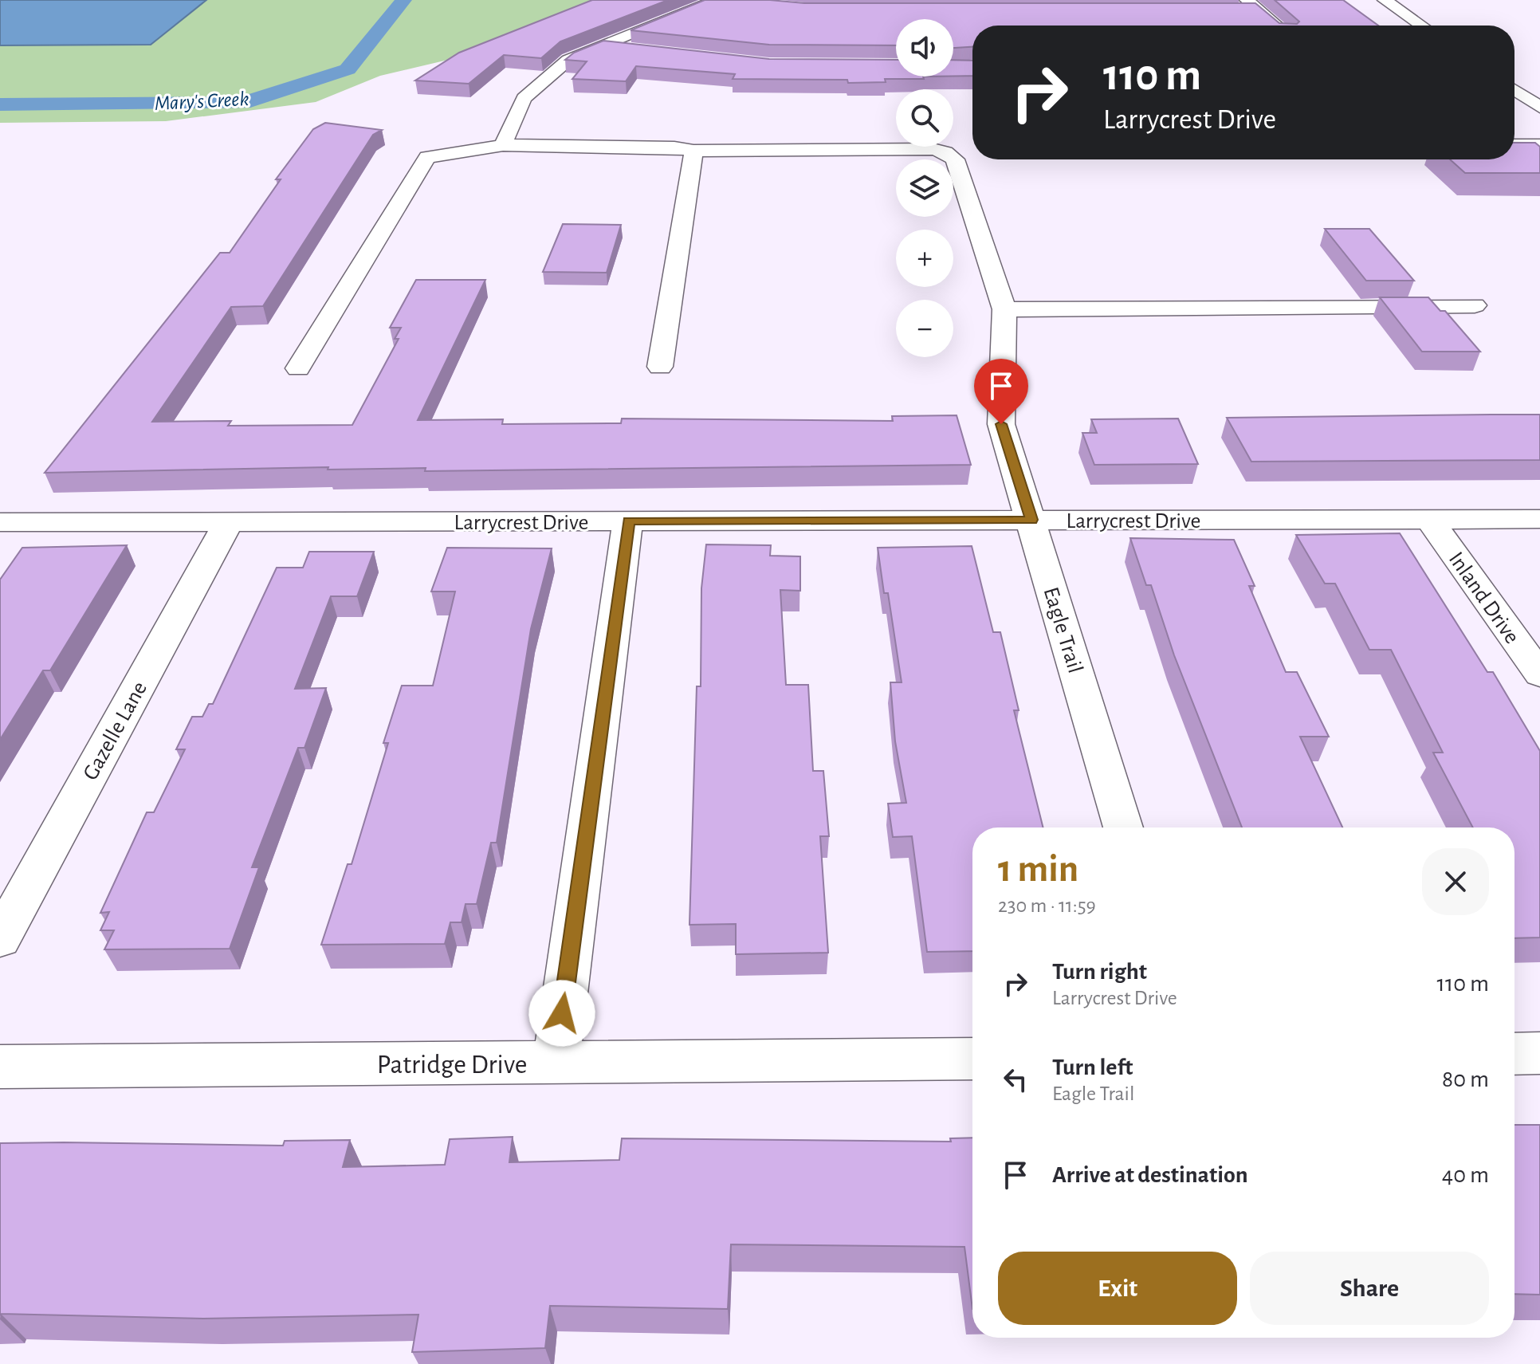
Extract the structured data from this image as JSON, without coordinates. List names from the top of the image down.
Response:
{
  "streets": {
    "street": [
      "Larrycrest Drive",
      "Inland Drive",
      "Eagle Trail",
      "Gazelle Lane",
      "Patridge Drive"
    ]
  },
  "crossings": [
    ["Larrycrest Drive", "Inland Drive"],
    ["Larrycrest Drive", "Eagle Trail"],
    ["Larrycrest Drive", "Gazelle Lane"]
  ],
  "water": ["Mary's Creek"],
  "page": {
    "map_buttons": ["+", "−"],
    "turn": ["110 m", "Larrycrest Drive"],
    "heading": ["1 min", "230 m · 11:59"],
    "list": [
      {
        "name": "Turn right",
        "note": "Larrycrest Drive",
        "value": "110 m"
      },
      {
        "name": "Turn left",
        "note": "Eagle Trail",
        "value": "80 m"
      },
      {
        "name": "Arrive at destination",
        "value": "40 m"
      }
    ],
    "buttons": ["Exit", "Share"]
  }
}
